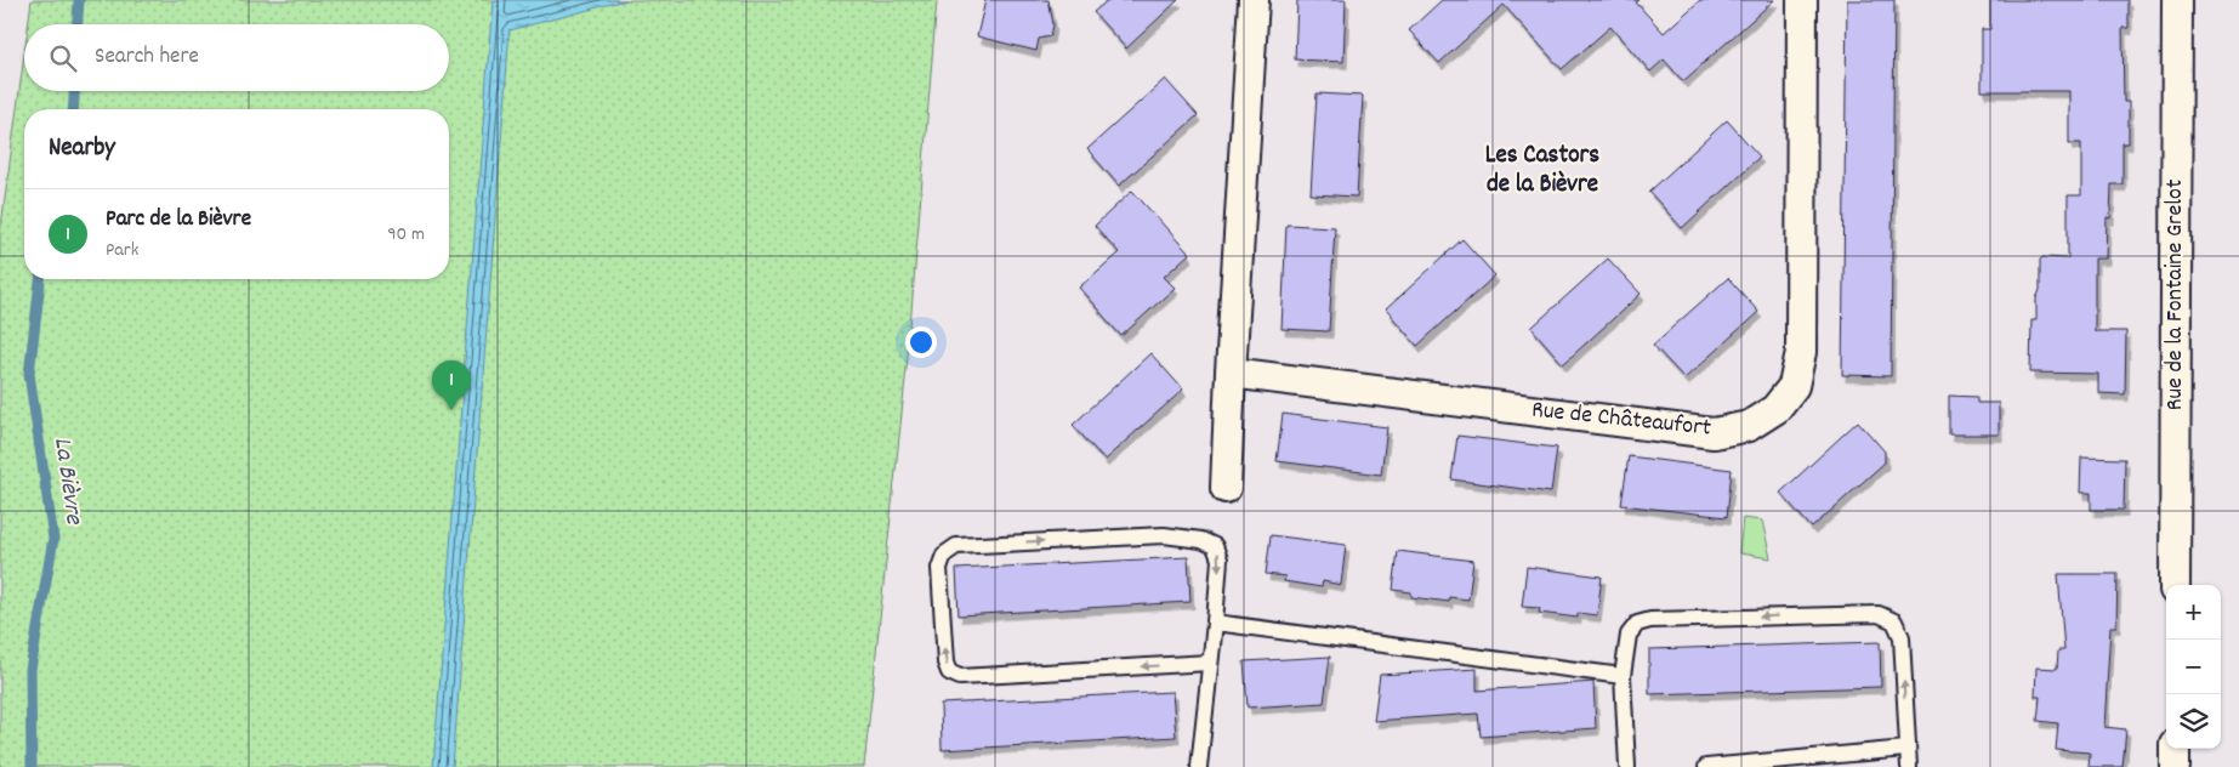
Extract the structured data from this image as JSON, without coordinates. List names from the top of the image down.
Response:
{
  "streets": {
    "street": ["Rue de la Fontaine Grelot", "Rue de Châteaufort"]
  },
  "districts": ["Les Castors de la Bièvre"],
  "water": ["La Bièvre"],
  "page": {
    "search": "Search here",
    "heading": "Nearby",
    "list": [
      {
        "mark": "1",
        "name": "Parc de la Bièvre",
        "note": "Park",
        "value": "90 m"
      }
    ],
    "pins": "1",
    "map_buttons": ["+", "−"]
  }
}
